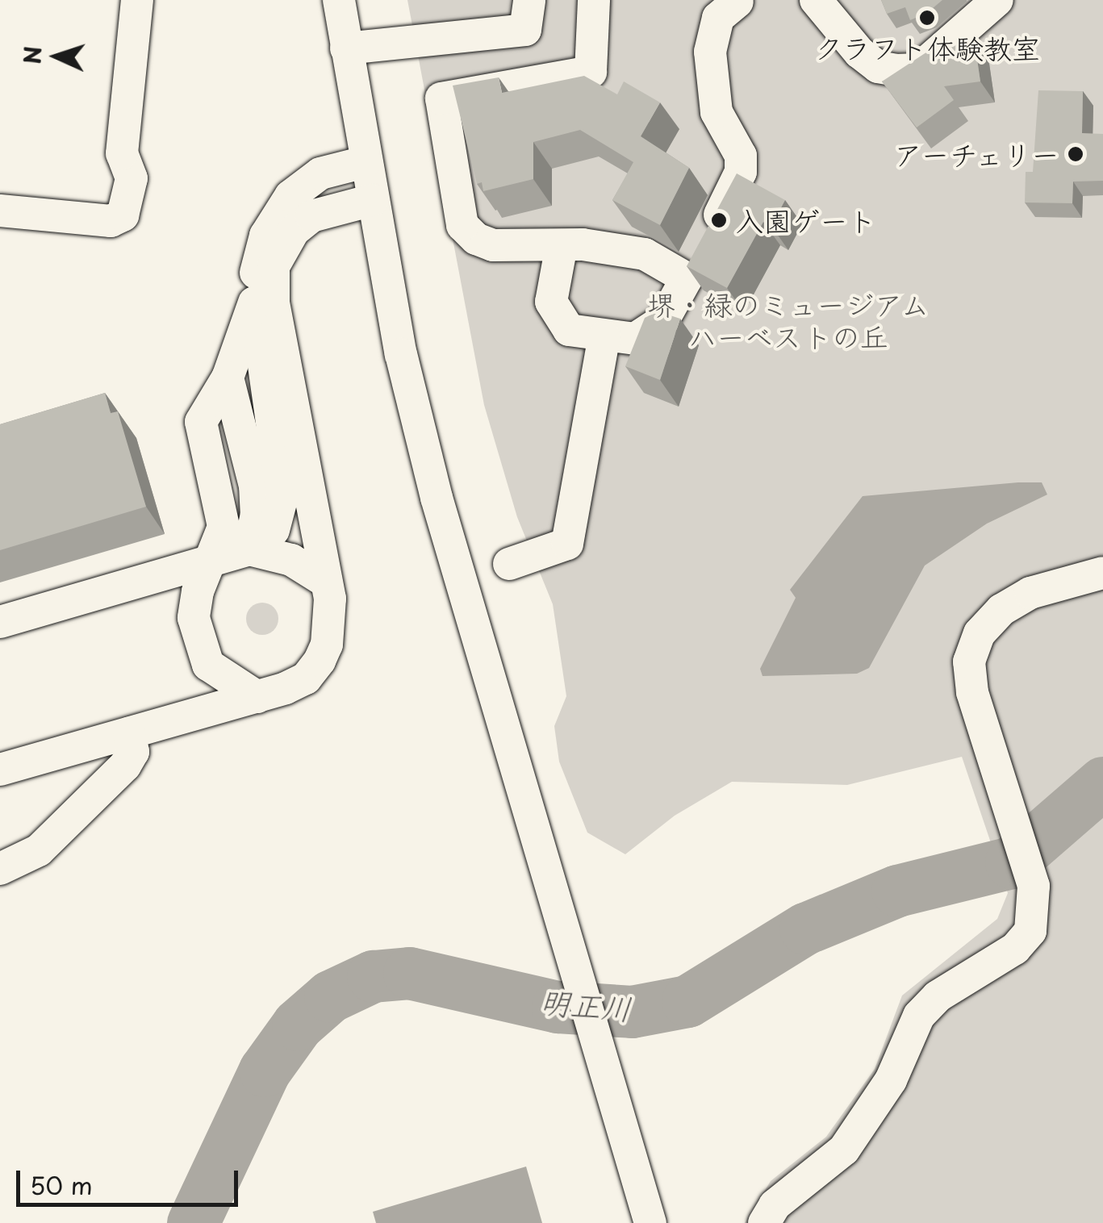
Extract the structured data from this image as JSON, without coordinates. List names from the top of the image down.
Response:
{
  "water": ["明正川"],
  "parks": ["堺・緑のミュージアム ハーベストの丘"],
  "places": ["クラフト体験教室", "アーチェリー", "入園ゲート"],
  "scale_bar": "50 m",
  "north": "left"
}
